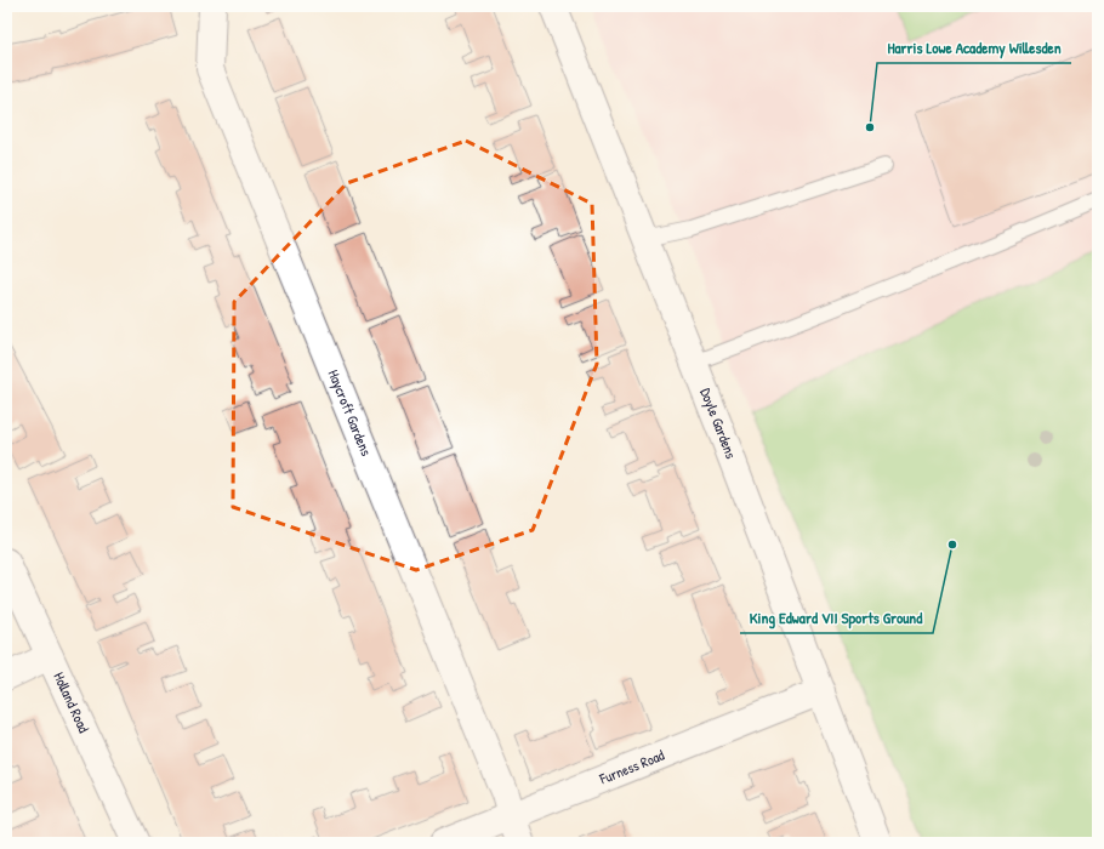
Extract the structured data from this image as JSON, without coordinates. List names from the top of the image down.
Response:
{
  "streets": {
    "street": [
      "Haycroft Gardens",
      "Doyle Gardens",
      "Holland Road",
      "Furness Road"
    ]
  },
  "crossings": [
    ["Haycroft Gardens", "Furness Road"],
    ["Doyle Gardens", "Furness Road"]
  ],
  "places": ["Harris Lowe Academy Willesden", "King Edward VII Sports Ground"]
}
